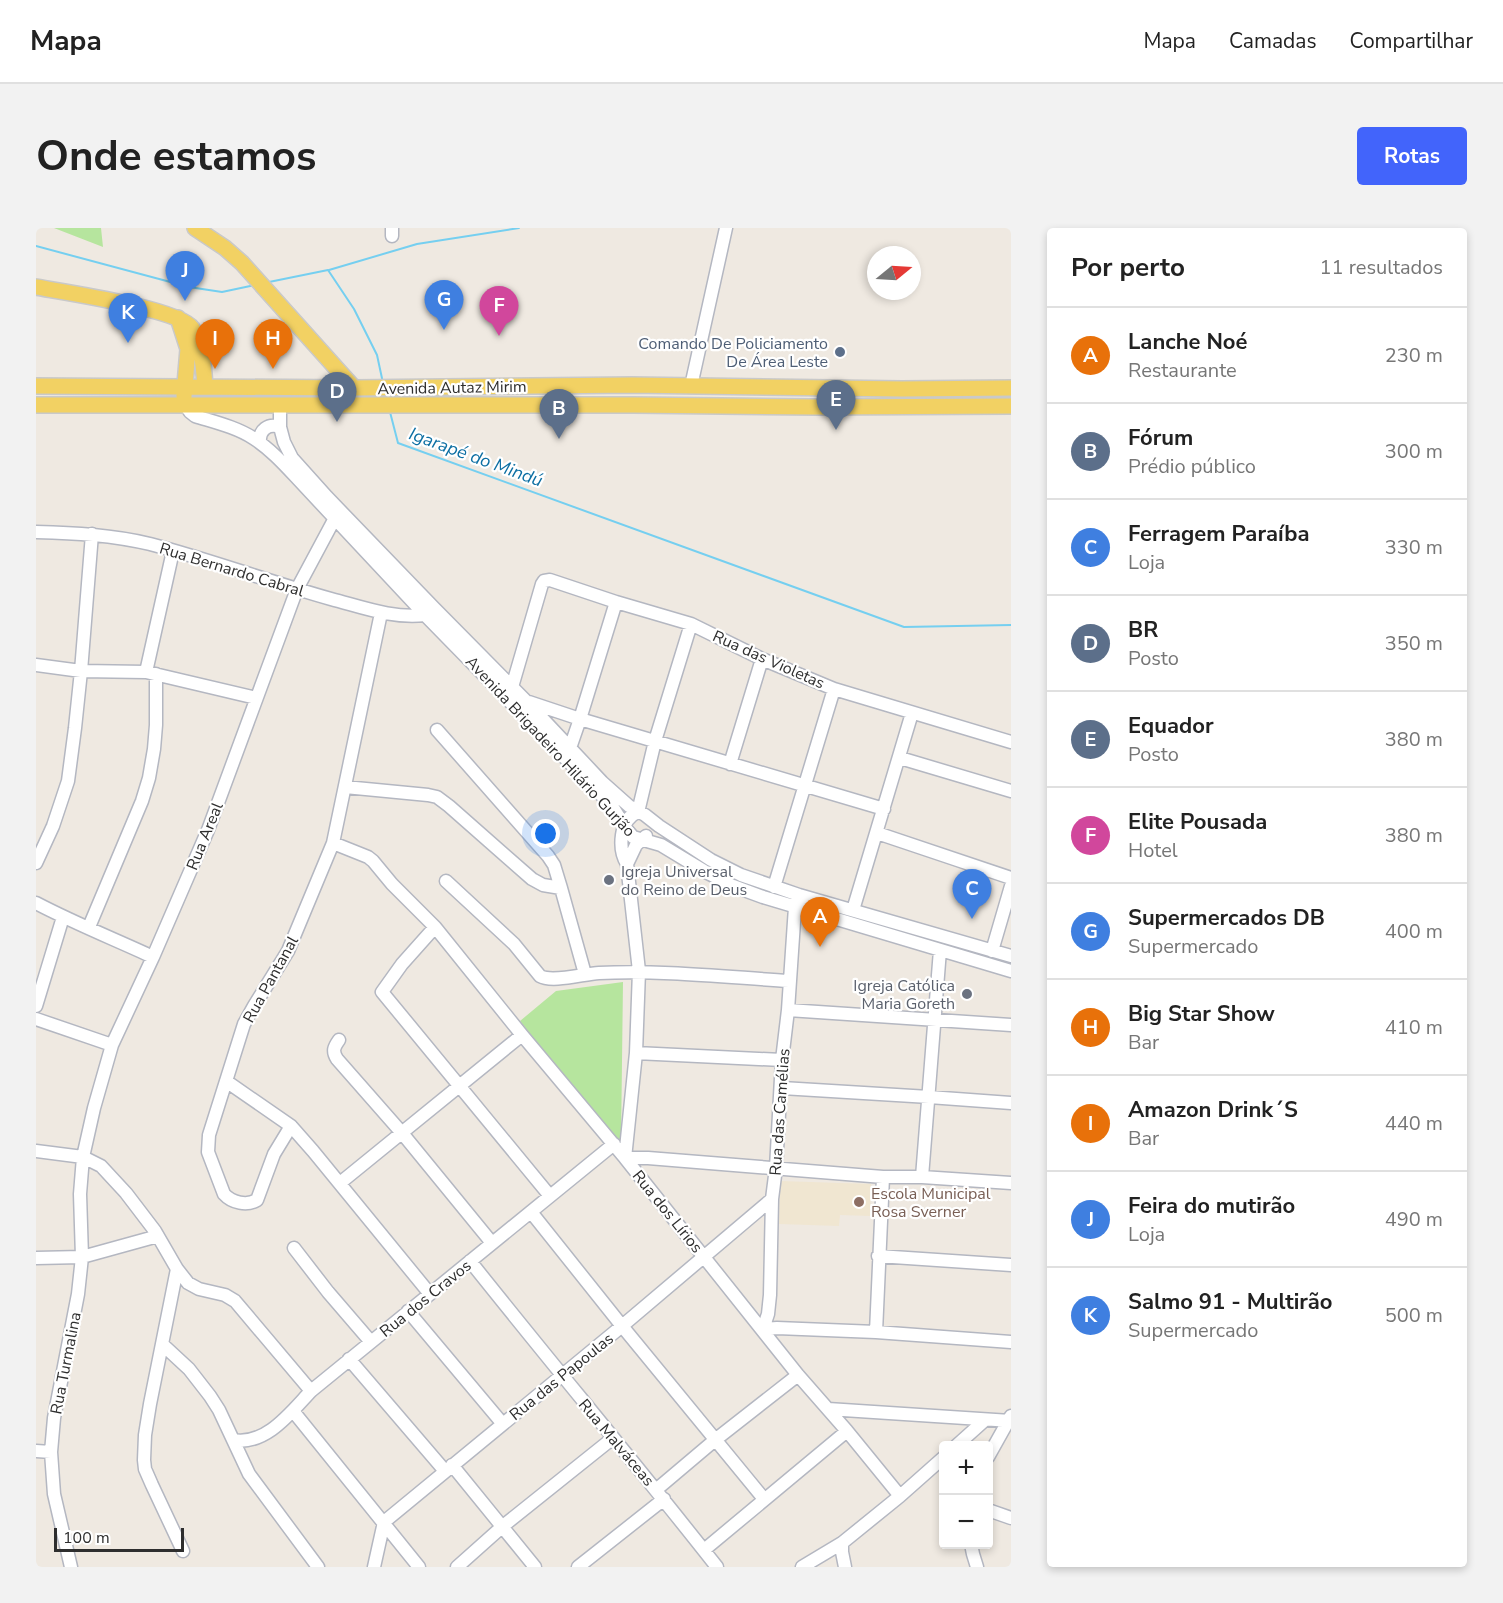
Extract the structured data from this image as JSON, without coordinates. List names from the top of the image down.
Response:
{
  "streets": {
    "main road": ["Avenida Autaz Mirim"],
    "street": [
      "Rua Bernardo Cabral",
      "Rua das Violetas",
      "Avenida Brigadeiro Hilário Gurjão",
      "Rua Areal",
      "Rua Pantanal",
      "Rua das Camélias",
      "Rua dos Lírios",
      "Rua dos Cravos",
      "Rua Turmalina",
      "Rua das Papoulas",
      "Rua Malváceas"
    ]
  },
  "crossings": [
    ["Avenida Autaz Mirim", "Avenida Brigadeiro Hilário Gurjão"],
    ["Rua Bernardo Cabral", "Avenida Brigadeiro Hilário Gurjão"],
    ["Rua Bernardo Cabral", "Rua Areal"],
    ["Rua Bernardo Cabral", "Rua Pantanal"],
    ["Rua das Violetas", "Avenida Brigadeiro Hilário Gurjão"],
    ["Avenida Brigadeiro Hilário Gurjão", "Rua Areal"],
    ["Avenida Brigadeiro Hilário Gurjão", "Rua das Camélias"],
    ["Rua Areal", "Rua Turmalina"],
    ["Rua Pantanal", "Rua dos Lírios"],
    ["Rua das Camélias", "Rua dos Lírios"],
    ["Rua das Camélias", "Rua das Papoulas"],
    ["Rua dos Lírios", "Rua dos Cravos"],
    ["Rua dos Lírios", "Rua das Papoulas"],
    ["Rua dos Cravos", "Rua Malváceas"],
    ["Rua das Papoulas", "Rua Malváceas"]
  ],
  "water": ["Igarapé do Mindú"],
  "places": [
    "Comando De Policiamento De Área Leste",
    "Igreja Universal do Reino de Deus",
    "Igreja Católica Maria Goreth",
    "Escola Municipal Rosa Sverner"
  ],
  "scale_bar": "100 m",
  "north": "right",
  "page": {
    "header": "Mapa",
    "nav": ["Mapa", "Camadas", "Compartilhar"],
    "buttons": "Rotas",
    "title": "Onde estamos",
    "heading": ["Por perto", "11 resultados"],
    "pins": [
      "J",
      "G",
      "F",
      "K",
      "H",
      "I",
      "D",
      "E",
      "B",
      "C",
      "A"
    ],
    "list": [
      {
        "mark": "A",
        "name": "Lanche Noé",
        "note": "Restaurante",
        "value": "230 m"
      },
      {
        "mark": "B",
        "name": "Fórum",
        "note": "Prédio público",
        "value": "300 m"
      },
      {
        "mark": "C",
        "name": "Ferragem Paraíba",
        "note": "Loja",
        "value": "330 m"
      },
      {
        "mark": "D",
        "name": "BR",
        "note": "Posto",
        "value": "350 m"
      },
      {
        "mark": "E",
        "name": "Equador",
        "note": "Posto",
        "value": "380 m"
      },
      {
        "mark": "F",
        "name": "Elite Pousada",
        "note": "Hotel",
        "value": "380 m"
      },
      {
        "mark": "G",
        "name": "Supermercados DB",
        "note": "Supermercado",
        "value": "400 m"
      },
      {
        "mark": "H",
        "name": "Big Star Show",
        "note": "Bar",
        "value": "410 m"
      },
      {
        "mark": "I",
        "name": "Amazon Drink´S",
        "note": "Bar",
        "value": "440 m"
      },
      {
        "mark": "J",
        "name": "Feira do mutirão",
        "note": "Loja",
        "value": "490 m"
      },
      {
        "mark": "K",
        "name": "Salmo 91 - Multirão",
        "note": "Supermercado",
        "value": "500 m"
      }
    ],
    "map_buttons": ["+", "−"],
    "scale": "100 m"
  }
}
